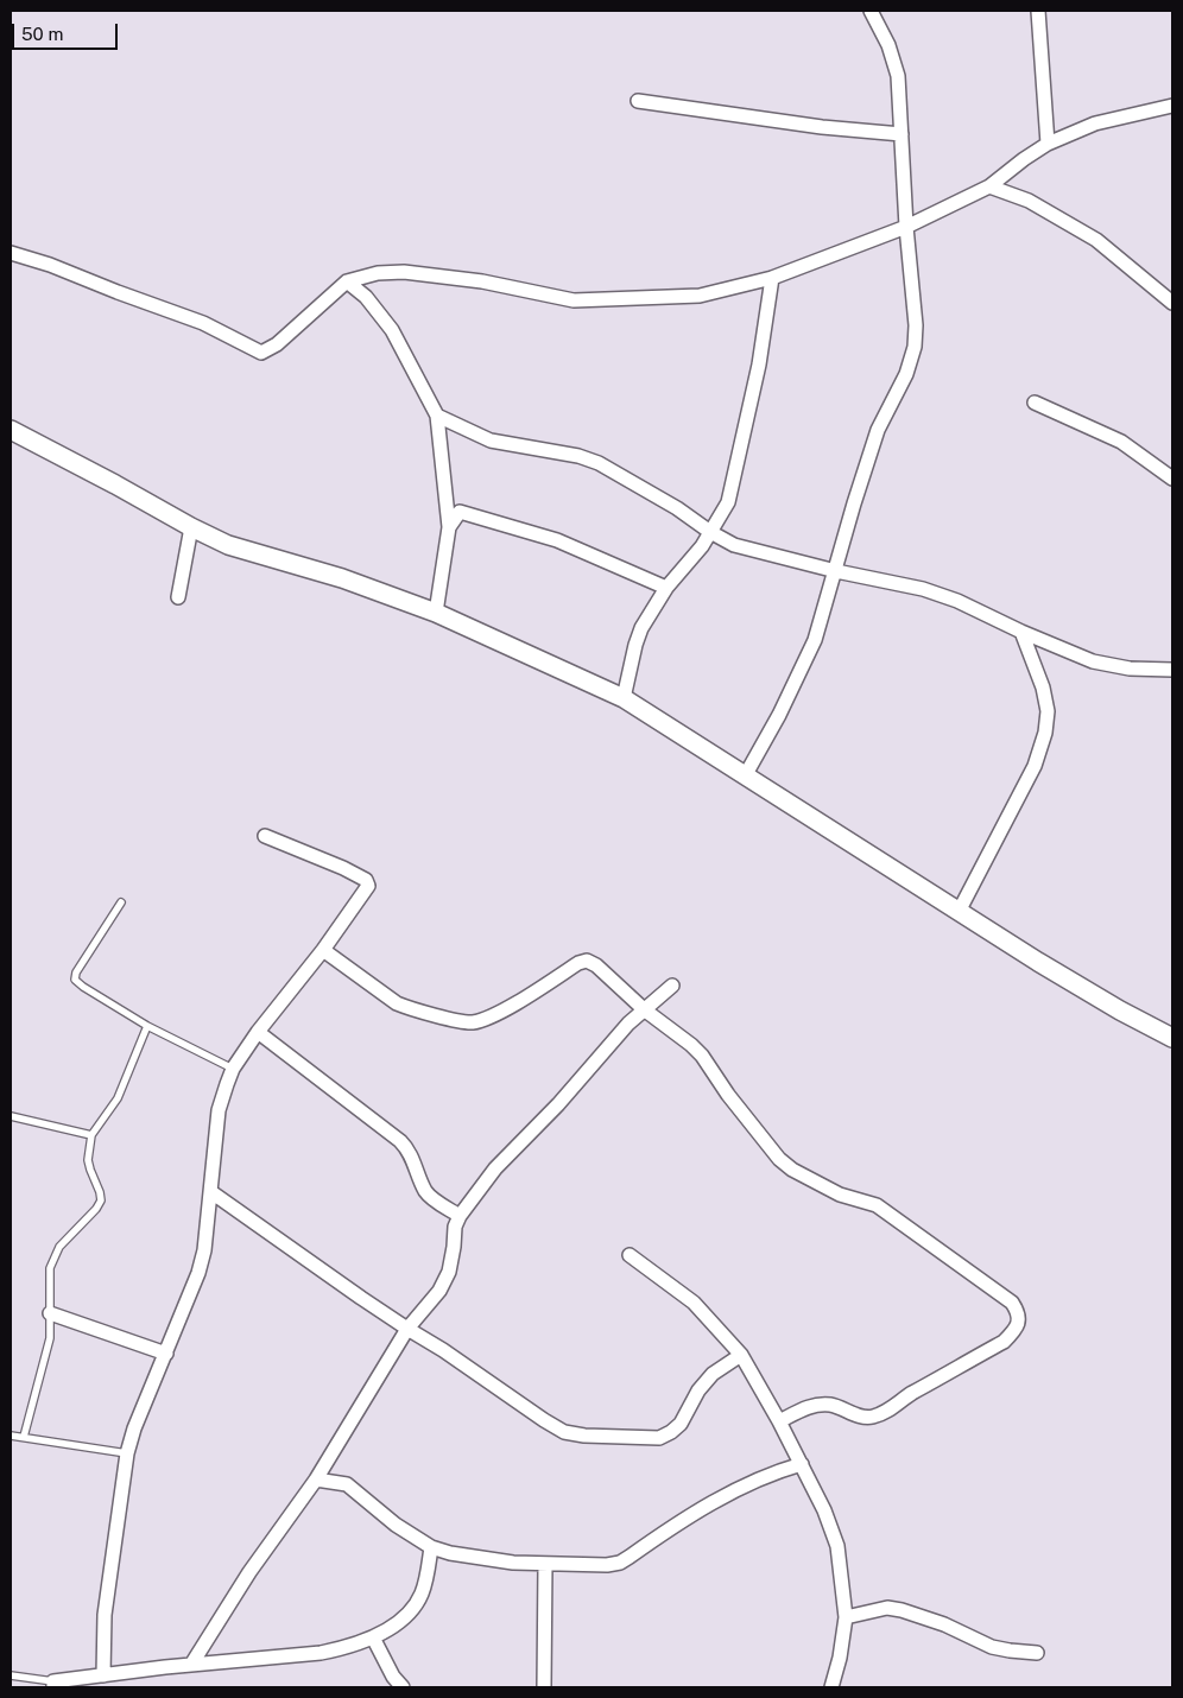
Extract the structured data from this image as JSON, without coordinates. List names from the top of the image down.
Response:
{
  "scale_bar": "50 m"
}
